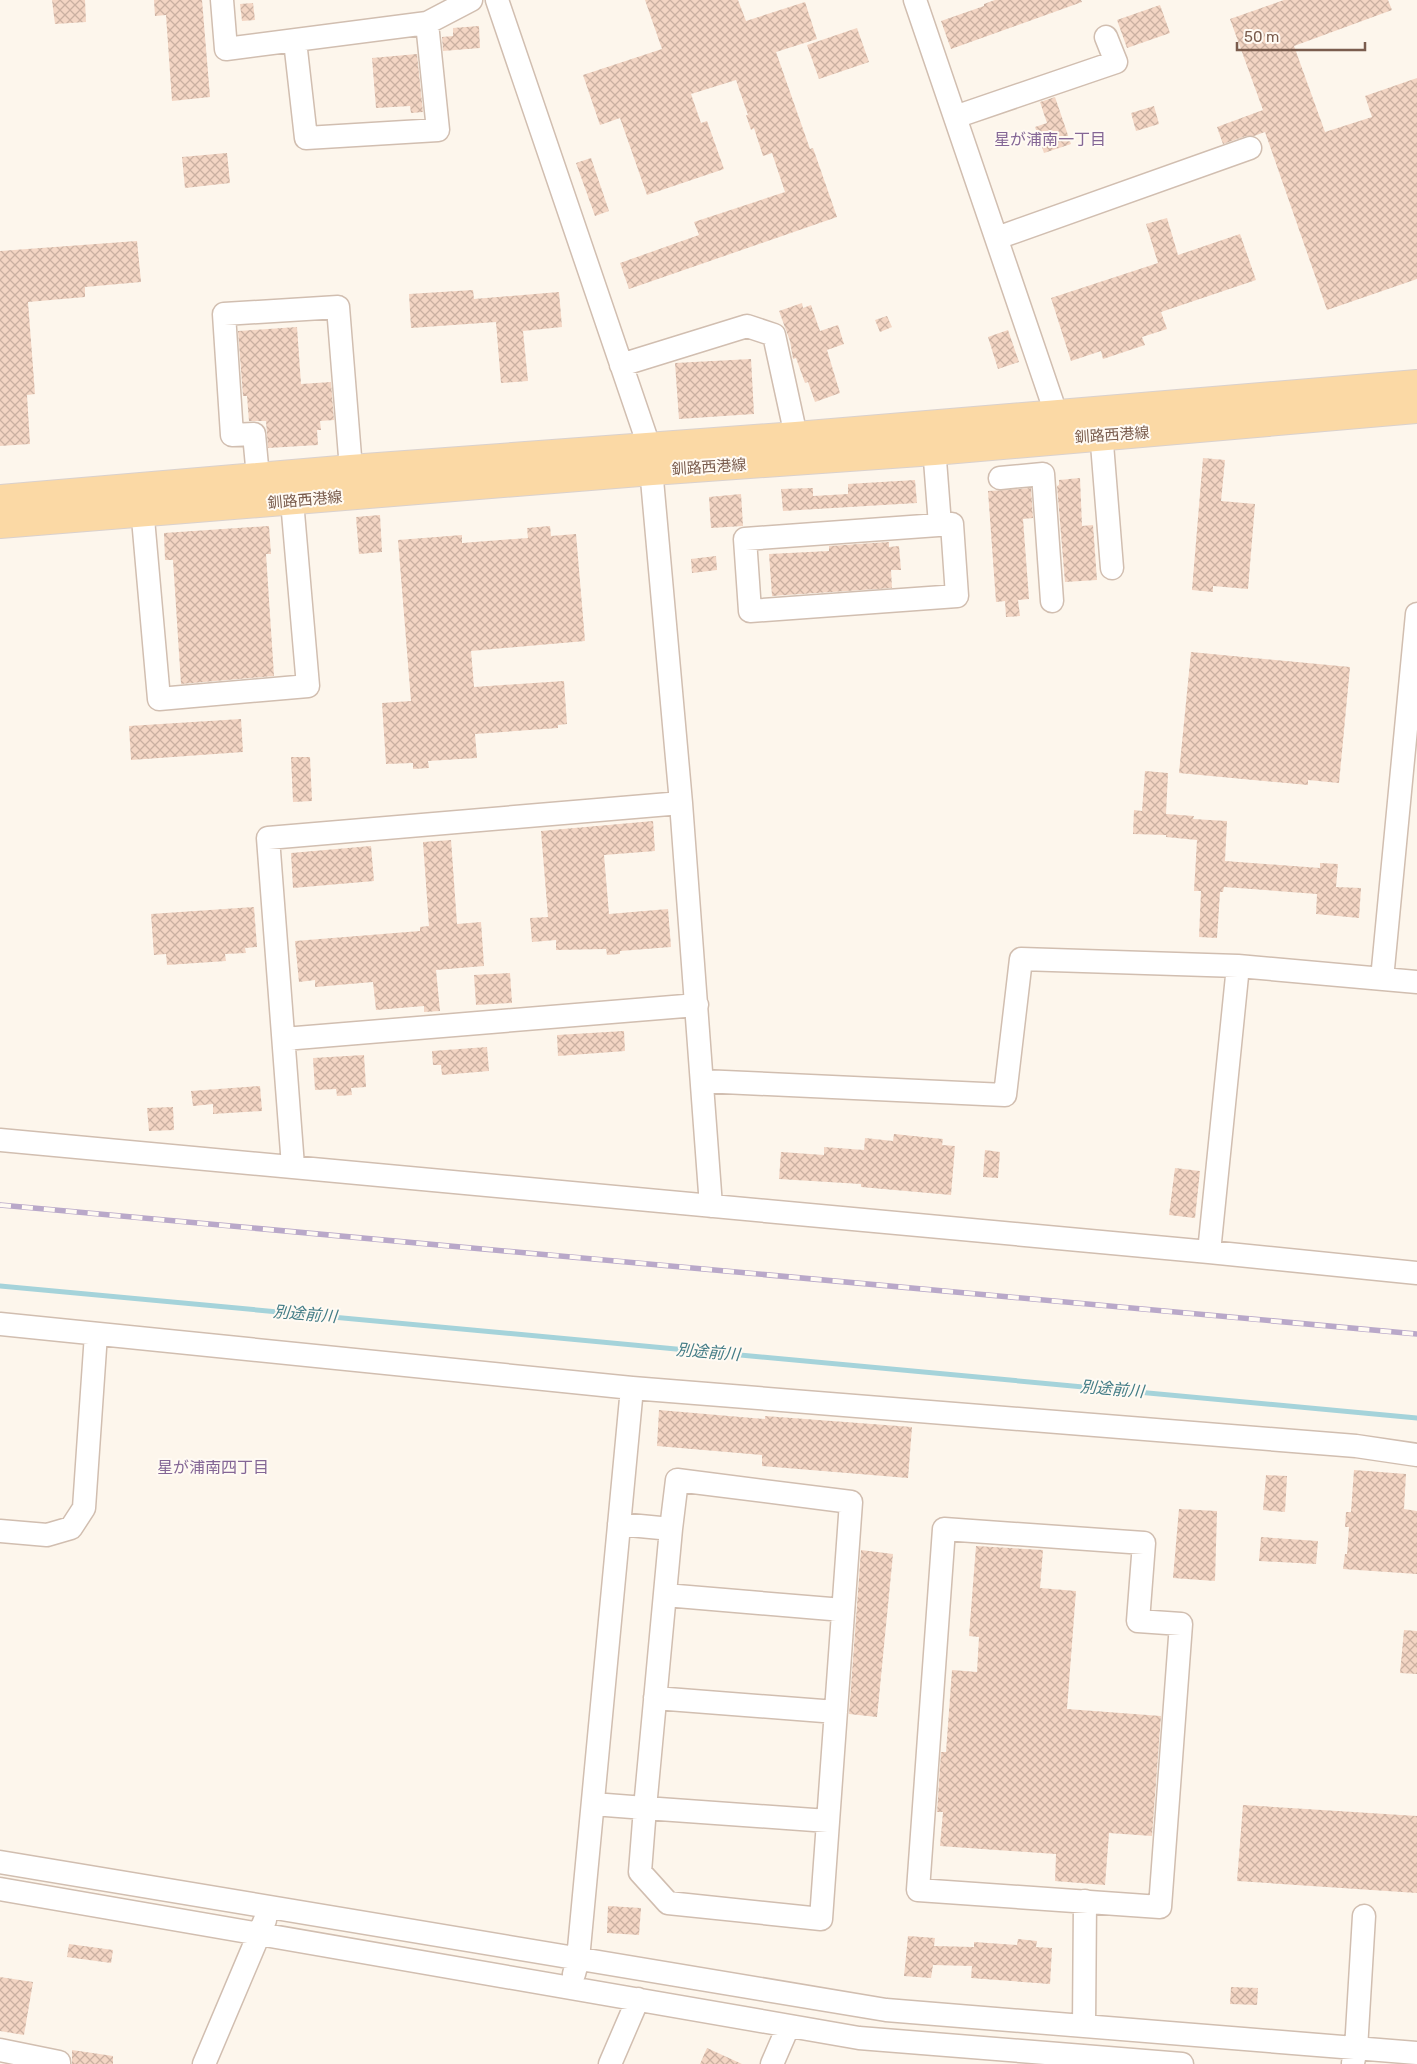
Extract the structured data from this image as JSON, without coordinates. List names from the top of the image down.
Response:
{
  "streets": {
    "main road": ["釧路西港線"]
  },
  "districts": ["星が浦南一丁目", "星が浦南四丁目"],
  "water": ["別途前川"],
  "scale_bar": "50 m"
}
